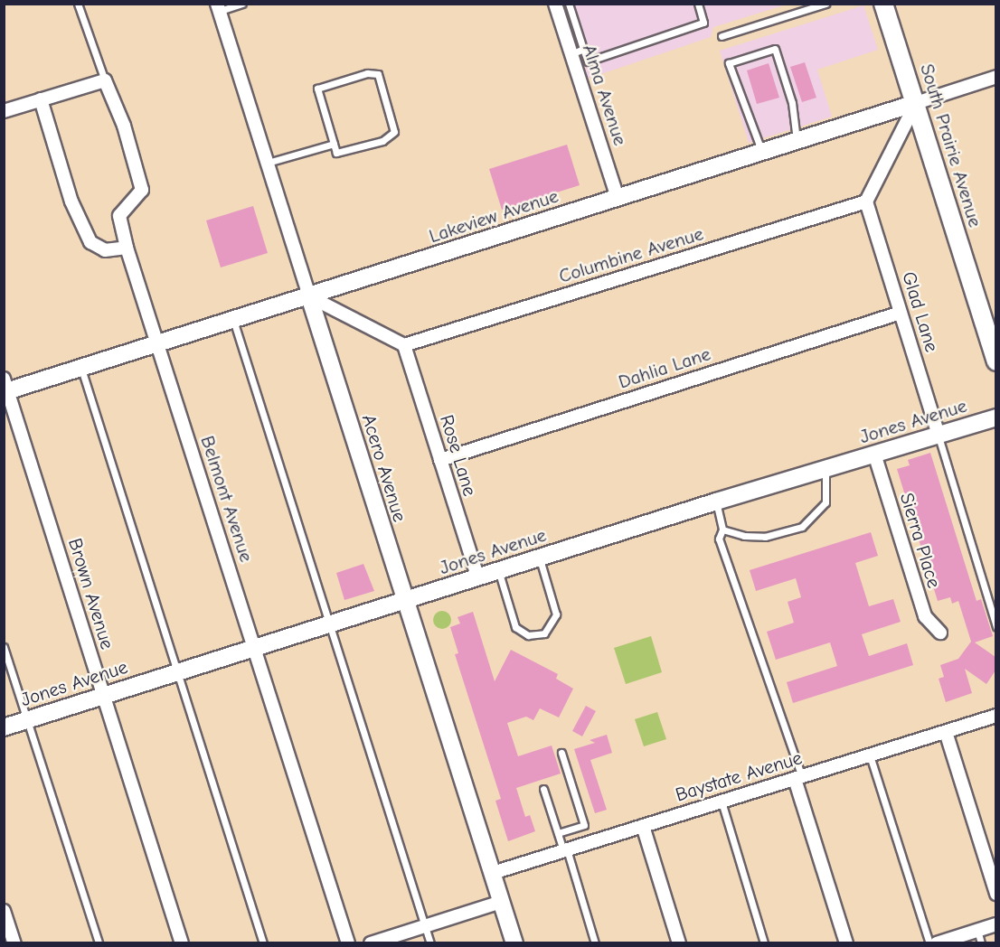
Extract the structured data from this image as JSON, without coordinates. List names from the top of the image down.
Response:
{
  "streets": {
    "main road": ["South Prairie Avenue"],
    "street": [
      "Alma Avenue",
      "Lakeview Avenue",
      "Columbine Avenue",
      "Glad Lane",
      "Dahlia Lane",
      "Jones Avenue",
      "Rose Lane",
      "Acero Avenue",
      "Belmont Avenue",
      "Sierra Place",
      "Brown Avenue",
      "Baystate Avenue"
    ]
  },
  "crossings": [
    ["Alma Avenue", "Lakeview Avenue"],
    ["South Prairie Avenue", "Lakeview Avenue"],
    ["Lakeview Avenue", "Acero Avenue"],
    ["Lakeview Avenue", "Belmont Avenue"],
    ["Lakeview Avenue", "Brown Avenue"],
    ["Columbine Avenue", "Glad Lane"],
    ["Columbine Avenue", "Rose Lane"],
    ["Glad Lane", "Dahlia Lane"],
    ["Glad Lane", "Jones Avenue"],
    ["Dahlia Lane", "Rose Lane"],
    ["Jones Avenue", "Rose Lane"],
    ["Jones Avenue", "Acero Avenue"],
    ["Jones Avenue", "Belmont Avenue"],
    ["Jones Avenue", "Sierra Place"],
    ["Jones Avenue", "Brown Avenue"],
    ["Acero Avenue", "Baystate Avenue"]
  ]
}
